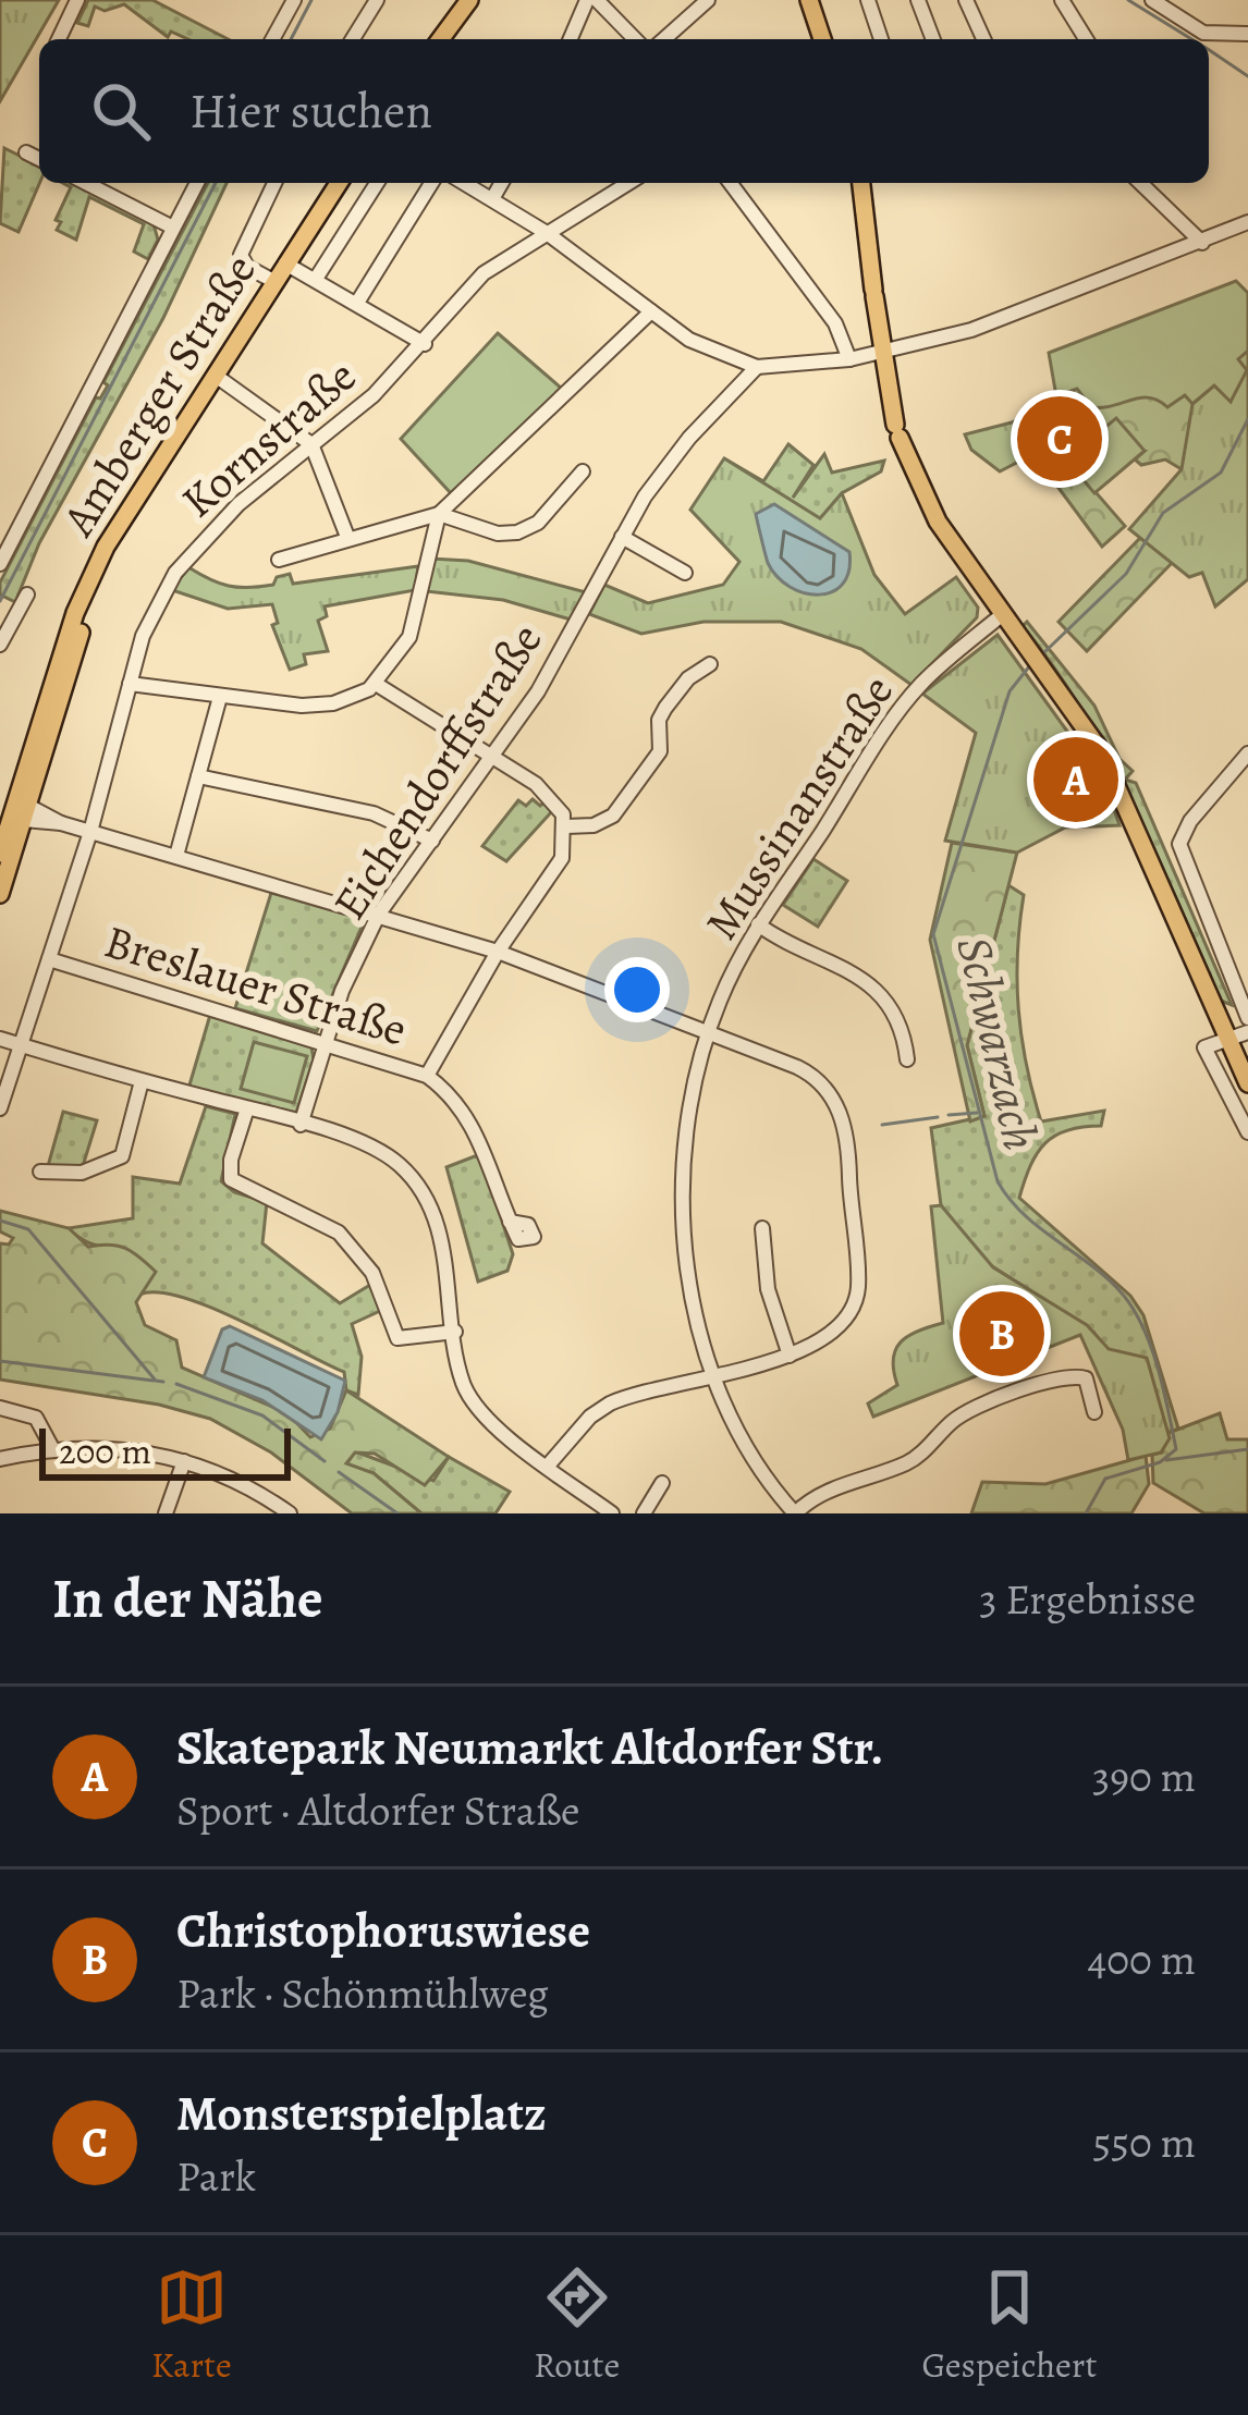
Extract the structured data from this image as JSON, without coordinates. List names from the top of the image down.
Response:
{
  "streets": {
    "main road": ["Amberger Straße"],
    "street": [
      "Kornstraße",
      "Eichendorffstraße",
      "Mussinanstraße",
      "Breslauer Straße"
    ]
  },
  "crossings": [
    ["Kornstraße", "Breslauer Straße"],
    ["Eichendorffstraße", "Breslauer Straße"]
  ],
  "water": ["Schwarzach"],
  "scale_bar": "200 m",
  "page": {
    "search": "Hier suchen",
    "pins": ["C", "A", "B"],
    "scale": "200 m",
    "heading": ["In der Nähe", "3 Ergebnisse"],
    "list": [
      {
        "mark": "A",
        "name": "Skatepark Neumarkt Altdorfer Str.",
        "note": "Sport · Altdorfer Straße",
        "value": "390 m"
      },
      {
        "mark": "B",
        "name": "Christophoruswiese",
        "note": "Park · Schönmühlweg",
        "value": "400 m"
      },
      {
        "mark": "C",
        "name": "Monsterspielplatz",
        "note": "Park",
        "value": "550 m"
      }
    ],
    "nav": ["Karte", "Route", "Gespeichert"]
  }
}
